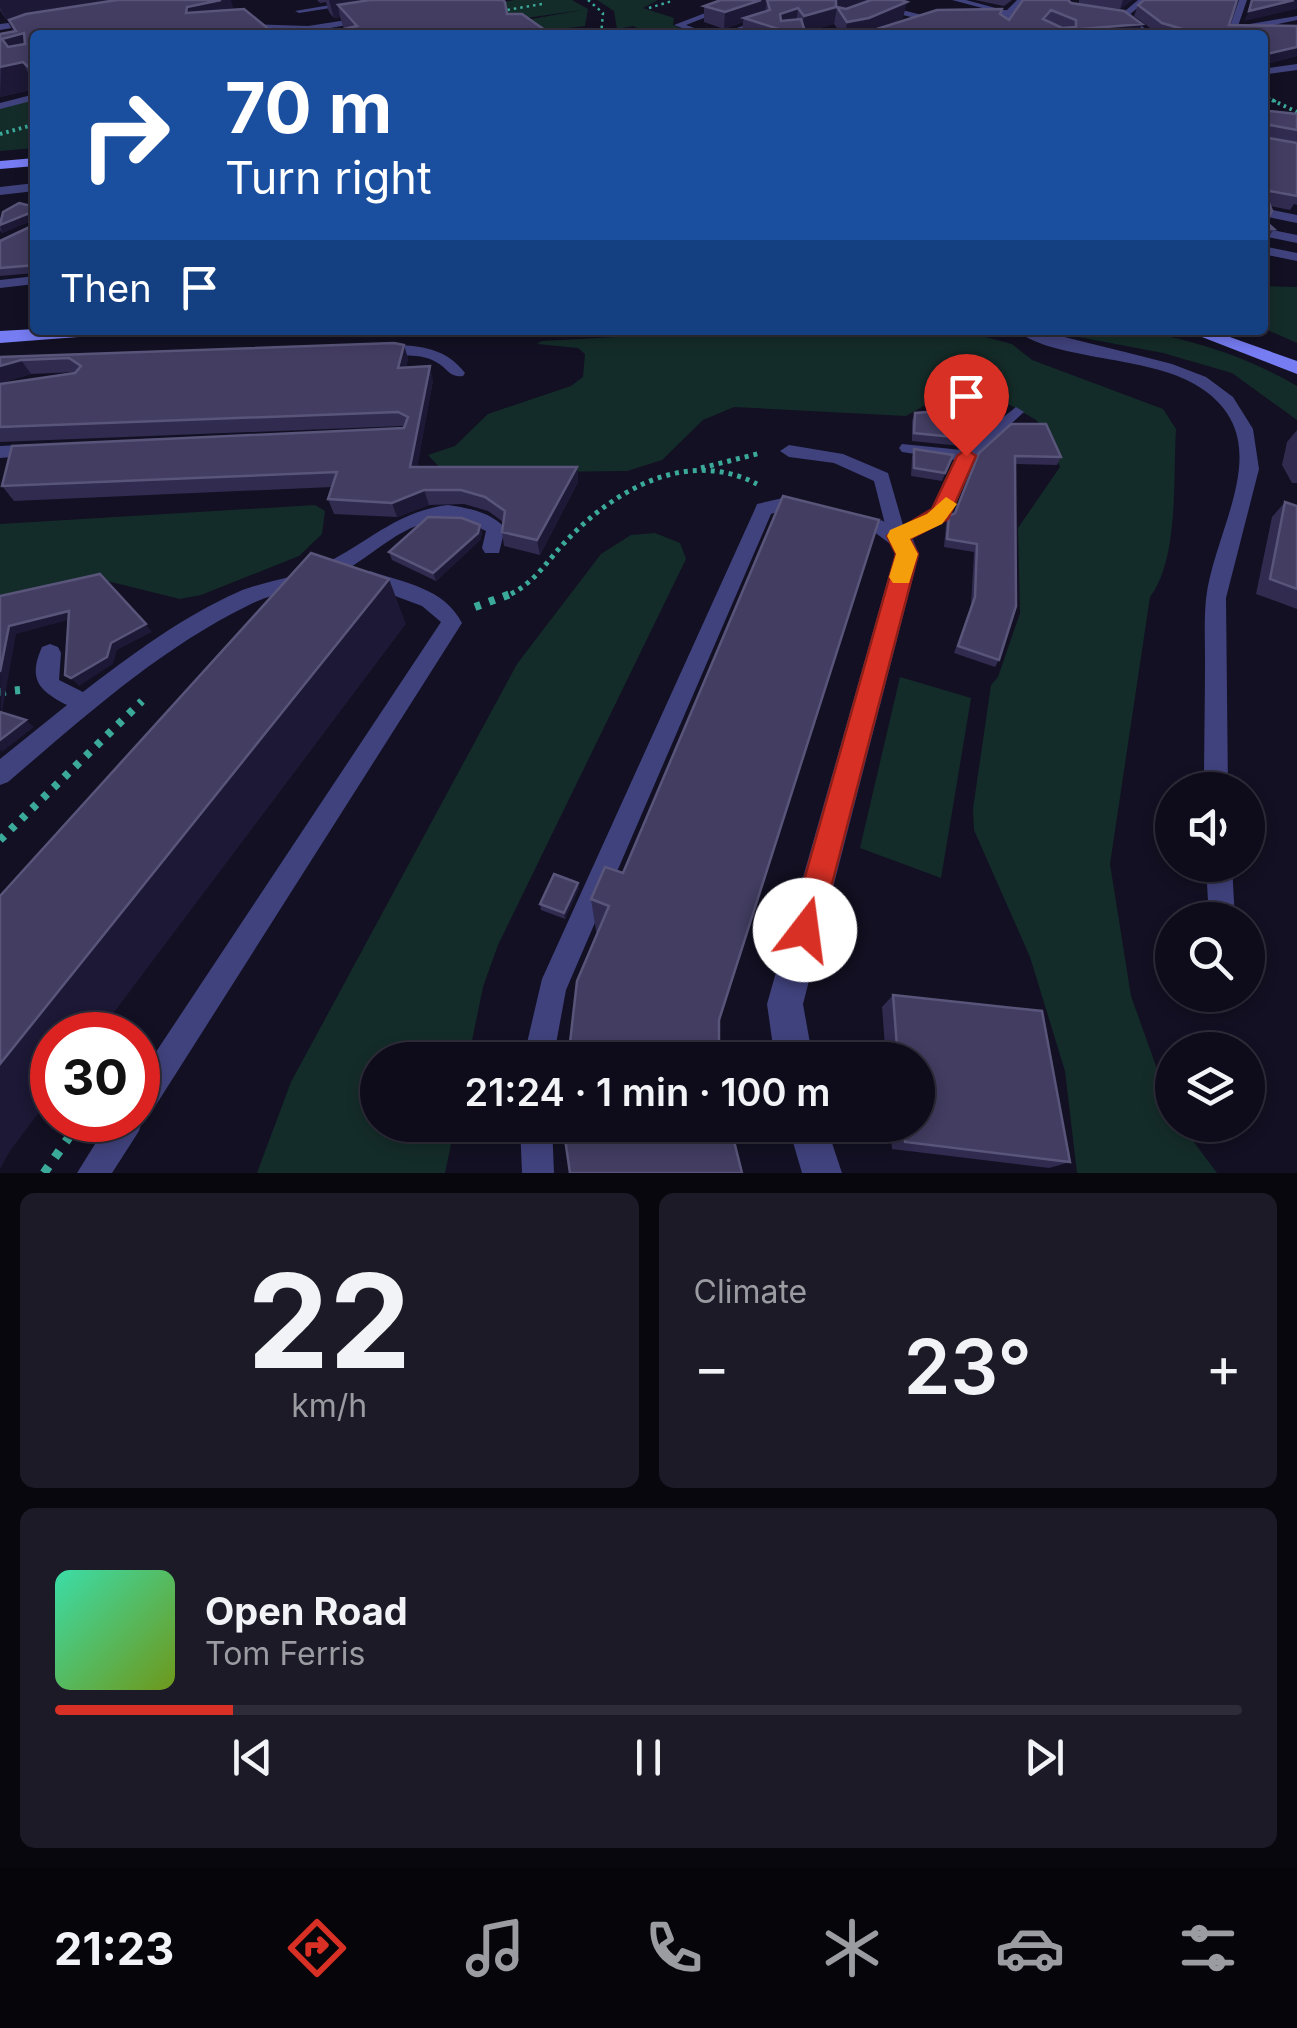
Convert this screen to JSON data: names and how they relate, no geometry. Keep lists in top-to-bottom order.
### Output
{
  "page": {
    "turn": ["70 m", "Turn right"],
    "then": "Then",
    "limit": "30",
    "trip": "21:24 · 1 min · 100 m",
    "tile": [
      ["22", "km/h"],
      "Climate"
    ],
    "heat": ["−", "23°", "+"],
    "song": ["Open Road", "Tom Ferris"],
    "tabs": "21:23"
  }
}
